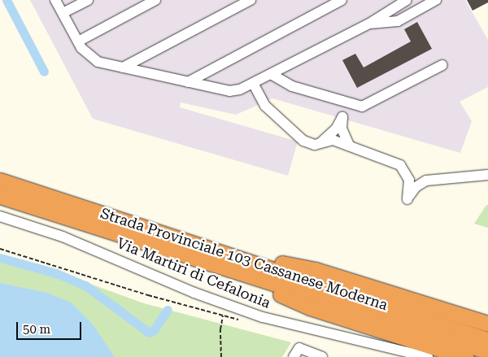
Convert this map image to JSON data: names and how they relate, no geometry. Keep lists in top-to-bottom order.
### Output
{
  "streets": {
    "highway": ["Strada Provinciale 103 Cassanese Moderna"],
    "street": ["Via Martiri di Cefalonia"]
  },
  "scale_bar": "50 m"
}
